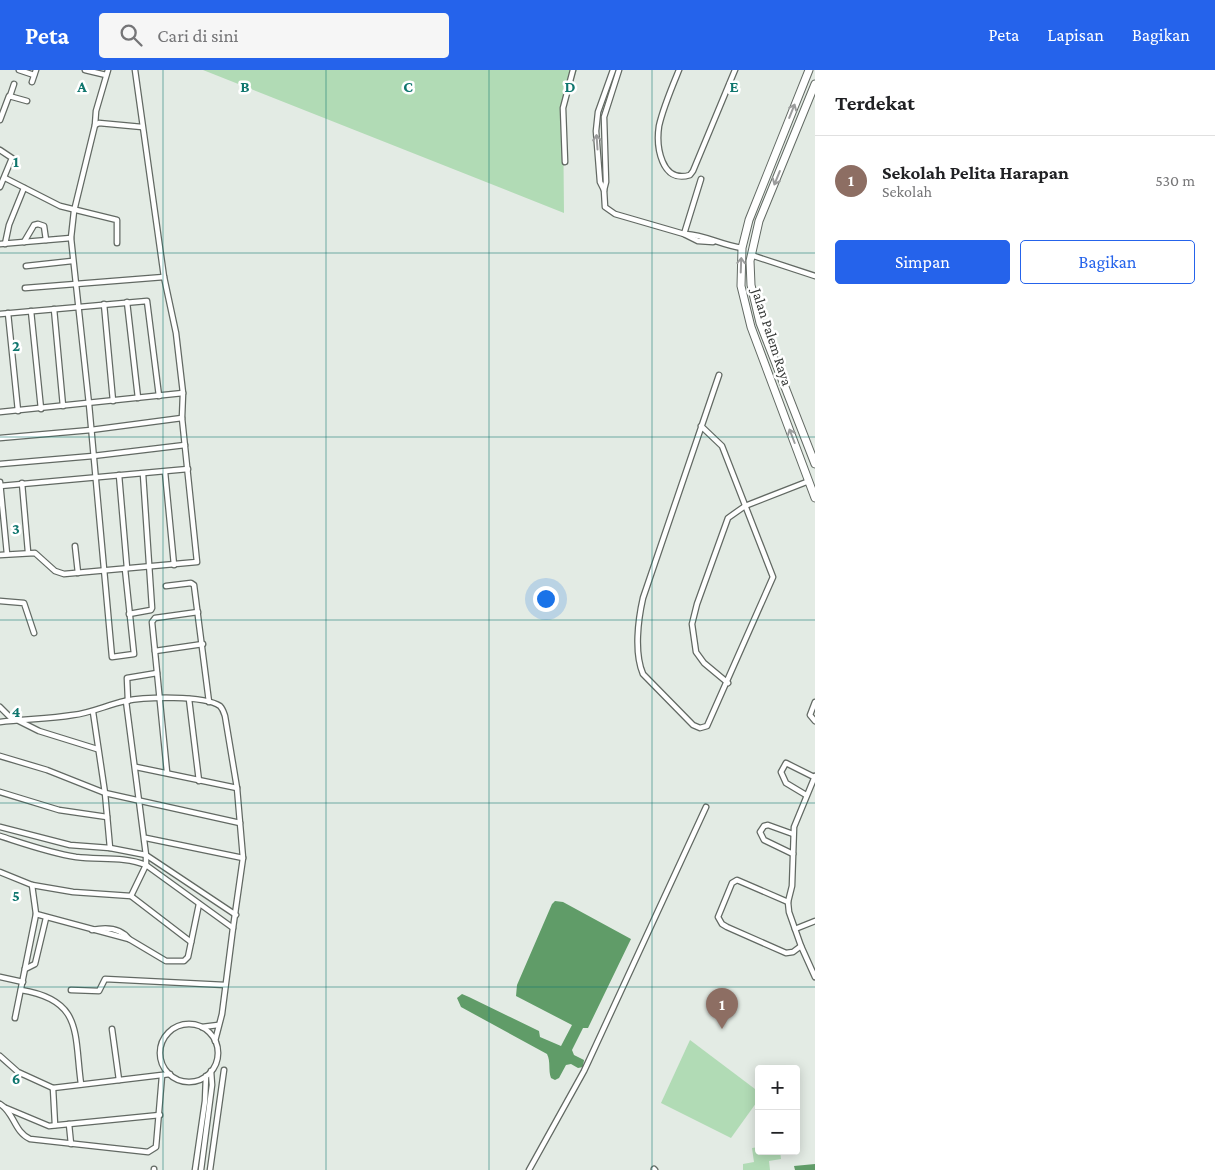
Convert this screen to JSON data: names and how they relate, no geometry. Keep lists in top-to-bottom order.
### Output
{
  "streets": {
    "street": ["Jalan Palem Raya"]
  },
  "page": {
    "header": "Peta",
    "search": "Cari di sini",
    "nav": ["Peta", "Lapisan", "Bagikan"],
    "heading": "Terdekat",
    "list": [
      {
        "mark": "1",
        "name": "Sekolah Pelita Harapan",
        "note": "Sekolah",
        "value": "530 m"
      }
    ],
    "buttons": ["Simpan", "Bagikan"],
    "pins": "1",
    "map_buttons": ["+", "−"]
  },
  "grid": {
    "columns": [
      "A",
      "B",
      "C",
      "D",
      "E"
    ],
    "rows": [
      "1",
      "2",
      "3",
      "4",
      "5",
      "6"
    ]
  }
}
